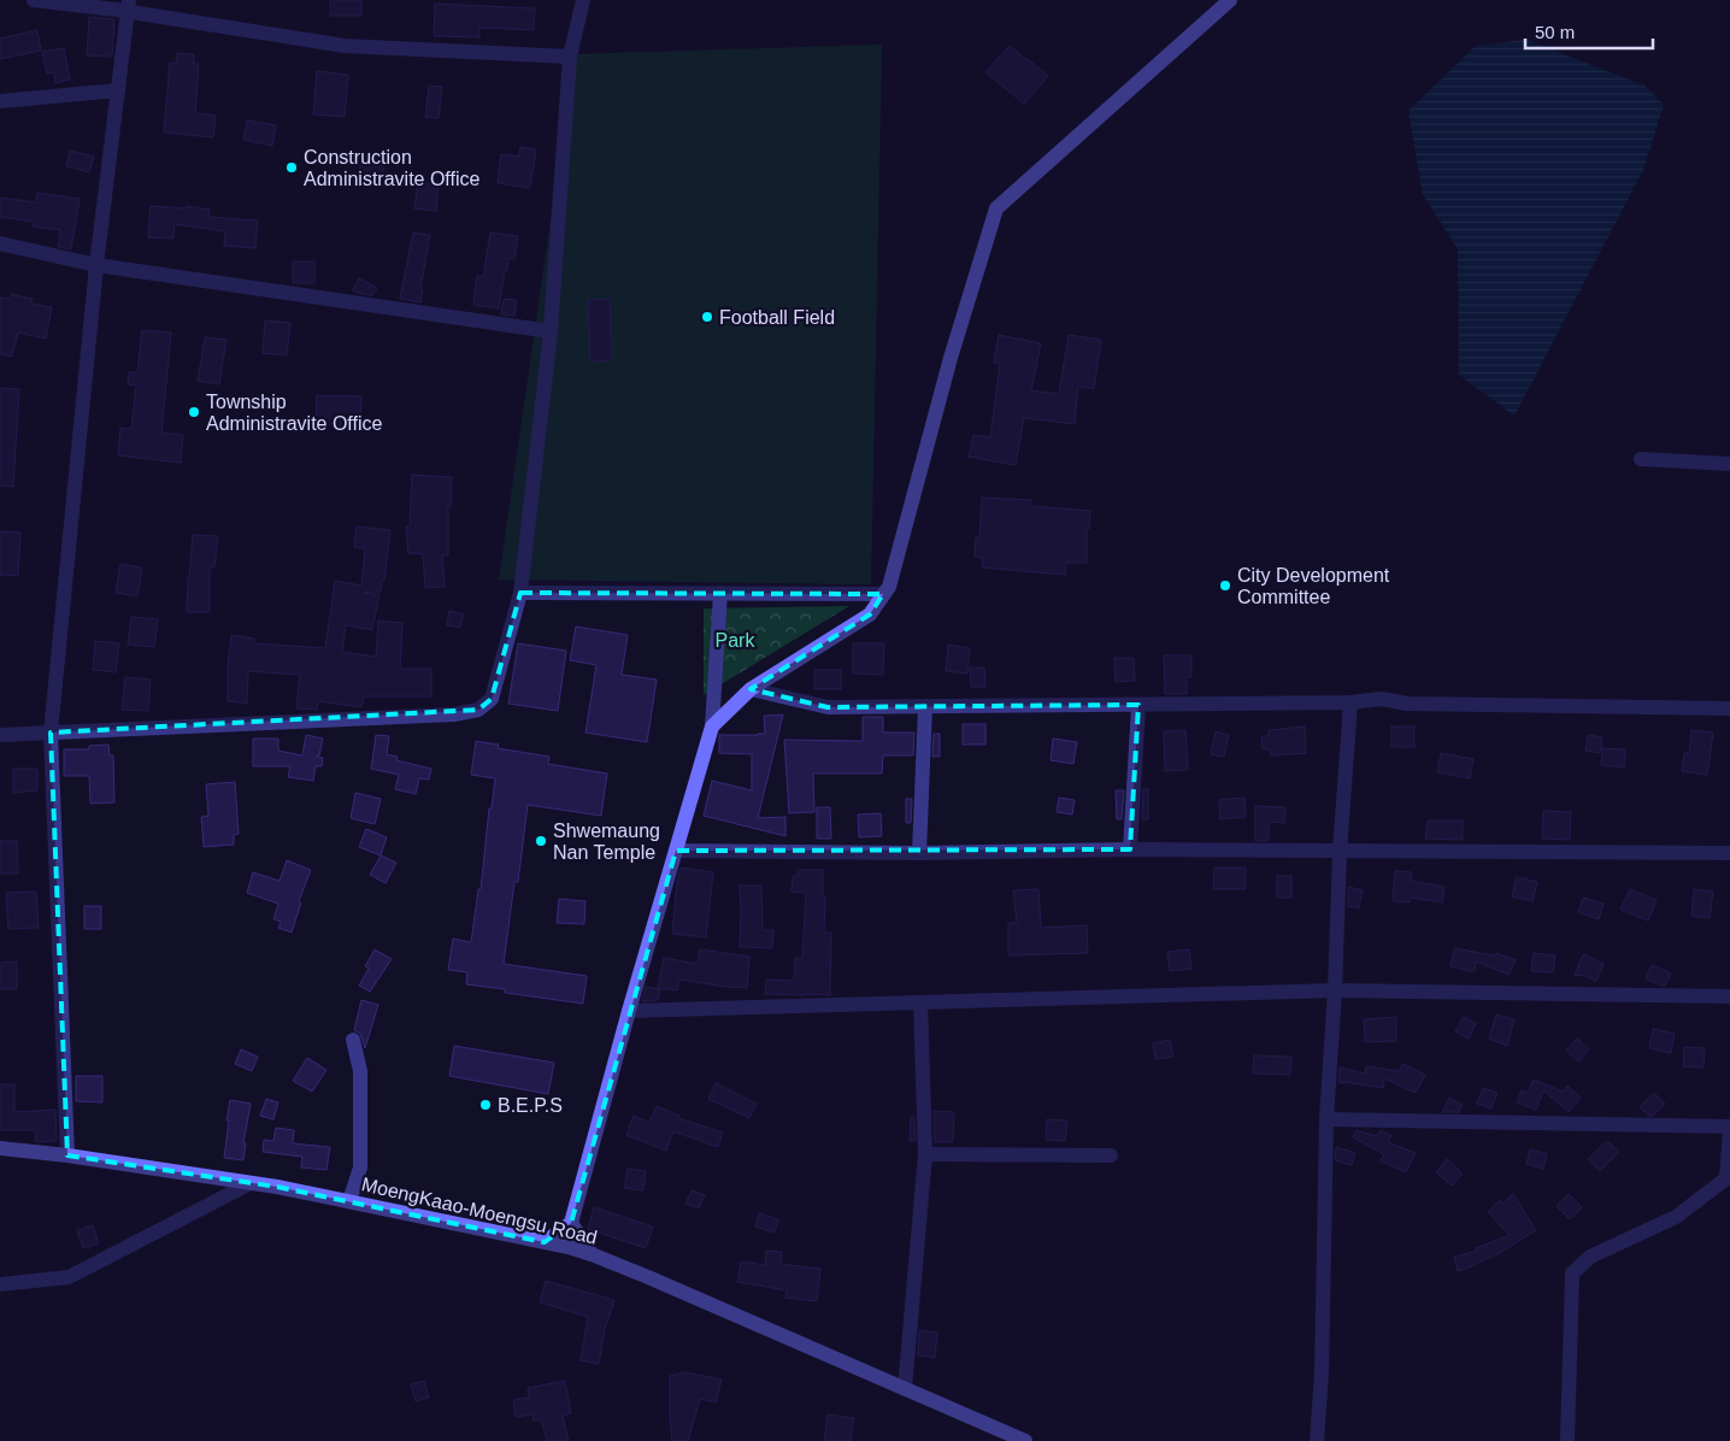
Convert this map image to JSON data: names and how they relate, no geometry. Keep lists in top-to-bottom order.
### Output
{
  "streets": {
    "main road": ["MoengKaao-Moengsu Road"]
  },
  "parks": ["Park"],
  "places": [
    "Construction Administravite Office",
    "Football Field",
    "Township Administravite Office",
    "City Development Committee",
    "Shwemaung Nan Temple",
    "B.E.P.S"
  ],
  "scale_bar": "50 m"
}
